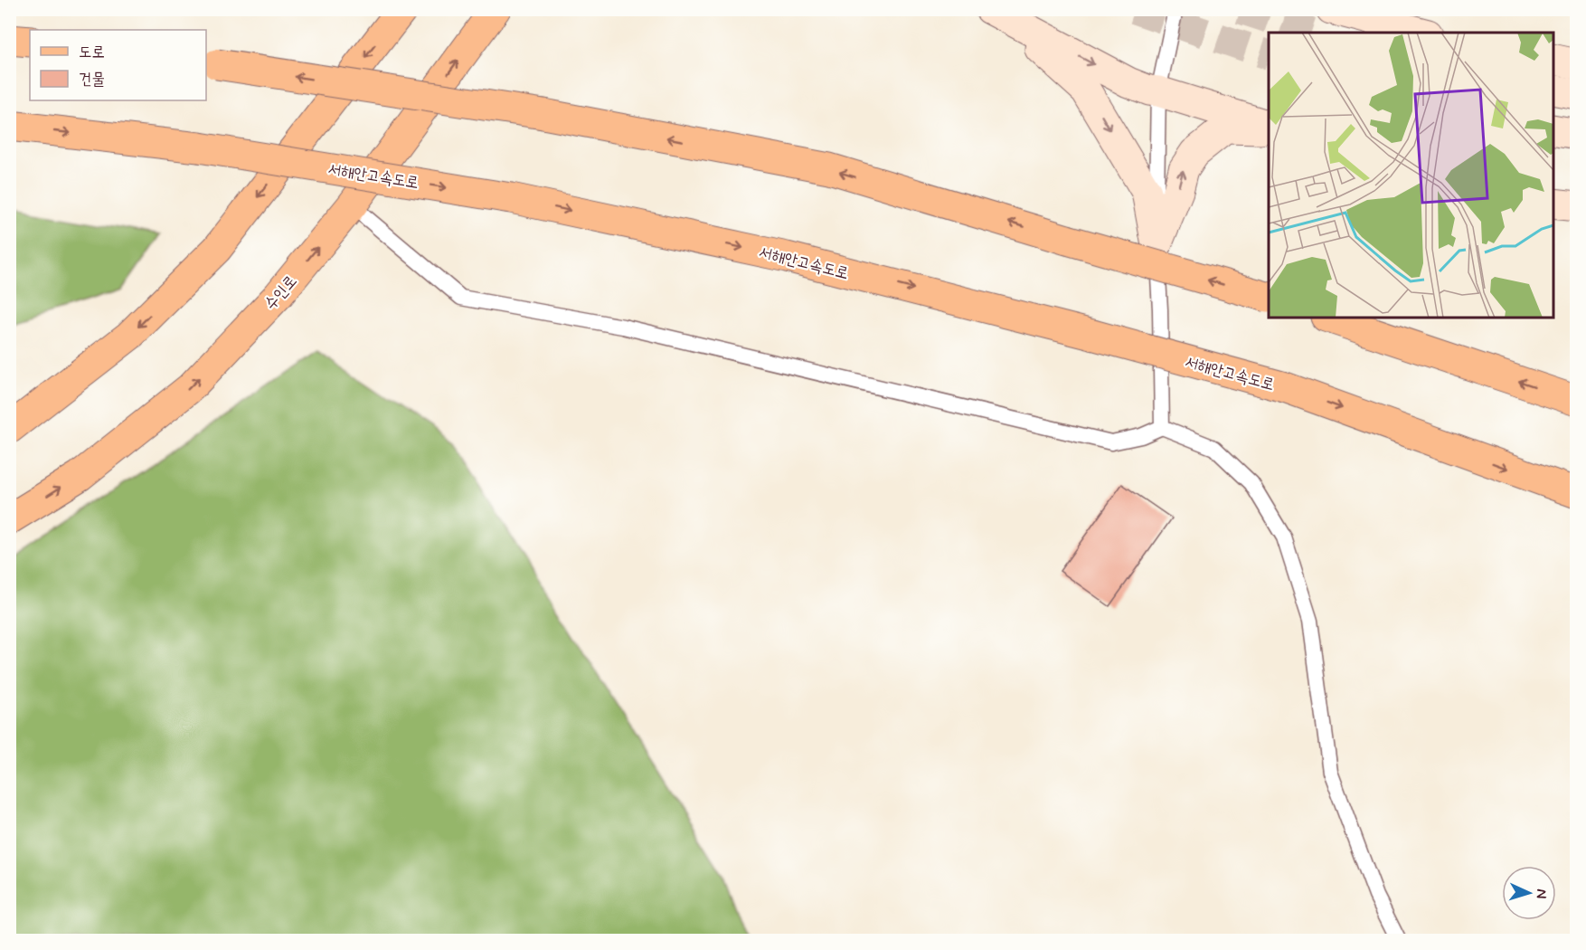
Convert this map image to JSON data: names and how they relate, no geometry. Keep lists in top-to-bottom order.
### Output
{
  "streets": {
    "main road": ["서해안고속도로", "수인로"]
  },
  "legend": ["도로", "건물"],
  "north": "right"
}
